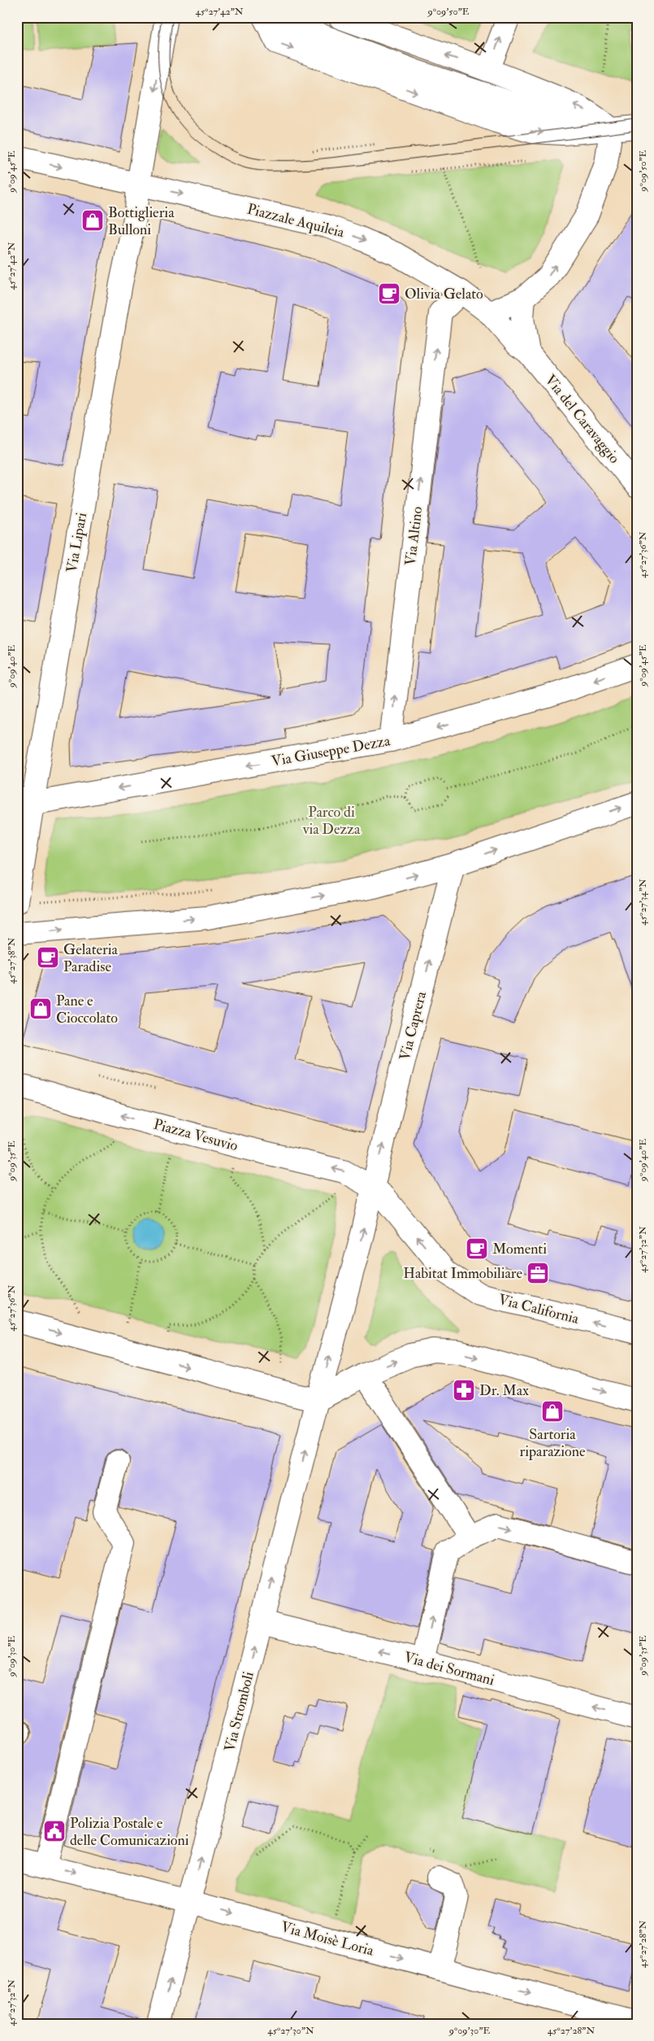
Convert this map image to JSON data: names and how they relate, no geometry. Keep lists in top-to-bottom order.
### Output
{
  "streets": {
    "street": [
      "Piazzale Aquileia",
      "Via del Caravaggio",
      "Via Altino",
      "Via Lipari",
      "Via Giuseppe Dezza",
      "Via Caprera",
      "Piazza Vesuvio",
      "Via California",
      "Via dei Sormani",
      "Via Stromboli",
      "Via Moisè Loria"
    ]
  },
  "crossings": [
    ["Piazzale Aquileia", "Via del Caravaggio"],
    ["Piazzale Aquileia", "Via Altino"],
    ["Piazzale Aquileia", "Via Lipari"],
    ["Via Altino", "Via Giuseppe Dezza"],
    ["Via Lipari", "Via Giuseppe Dezza"],
    ["Via Caprera", "Piazza Vesuvio"],
    ["Piazza Vesuvio", "Via California"],
    ["Via dei Sormani", "Via Stromboli"],
    ["Via Stromboli", "Via Moisè Loria"]
  ],
  "one_way": [
    "Via Altino",
    "Via Caprera",
    "Piazza Vesuvio",
    "Via Moisè Loria"
  ],
  "parks": ["Parco di via Dezza"],
  "places": {
    "shop": ["Bottiglieria Bulloni", "Pane e Cioccolato", "Sartoria riparazione"],
    "cafe": ["Olivia Gelato", "Gelateria Paradise", "Momenti"],
    "office": ["Habitat Immobiliare"],
    "pharmacy": ["Dr. Max"],
    "public building": ["Polizia Postale e delle Comunicazioni"]
  },
  "coordinates": [
    "45°27'42\"N",
    "9°09'50\"E",
    "9°09'45\"E",
    "45°27'36\"N",
    "9°09'40\"E",
    "45°27'34\"N",
    "45°27'38\"N",
    "9°09'35\"E",
    "45°27'32\"N",
    "9°09'30\"E",
    "45°27'28\"N",
    "45°27'30\"N"
  ]
}
